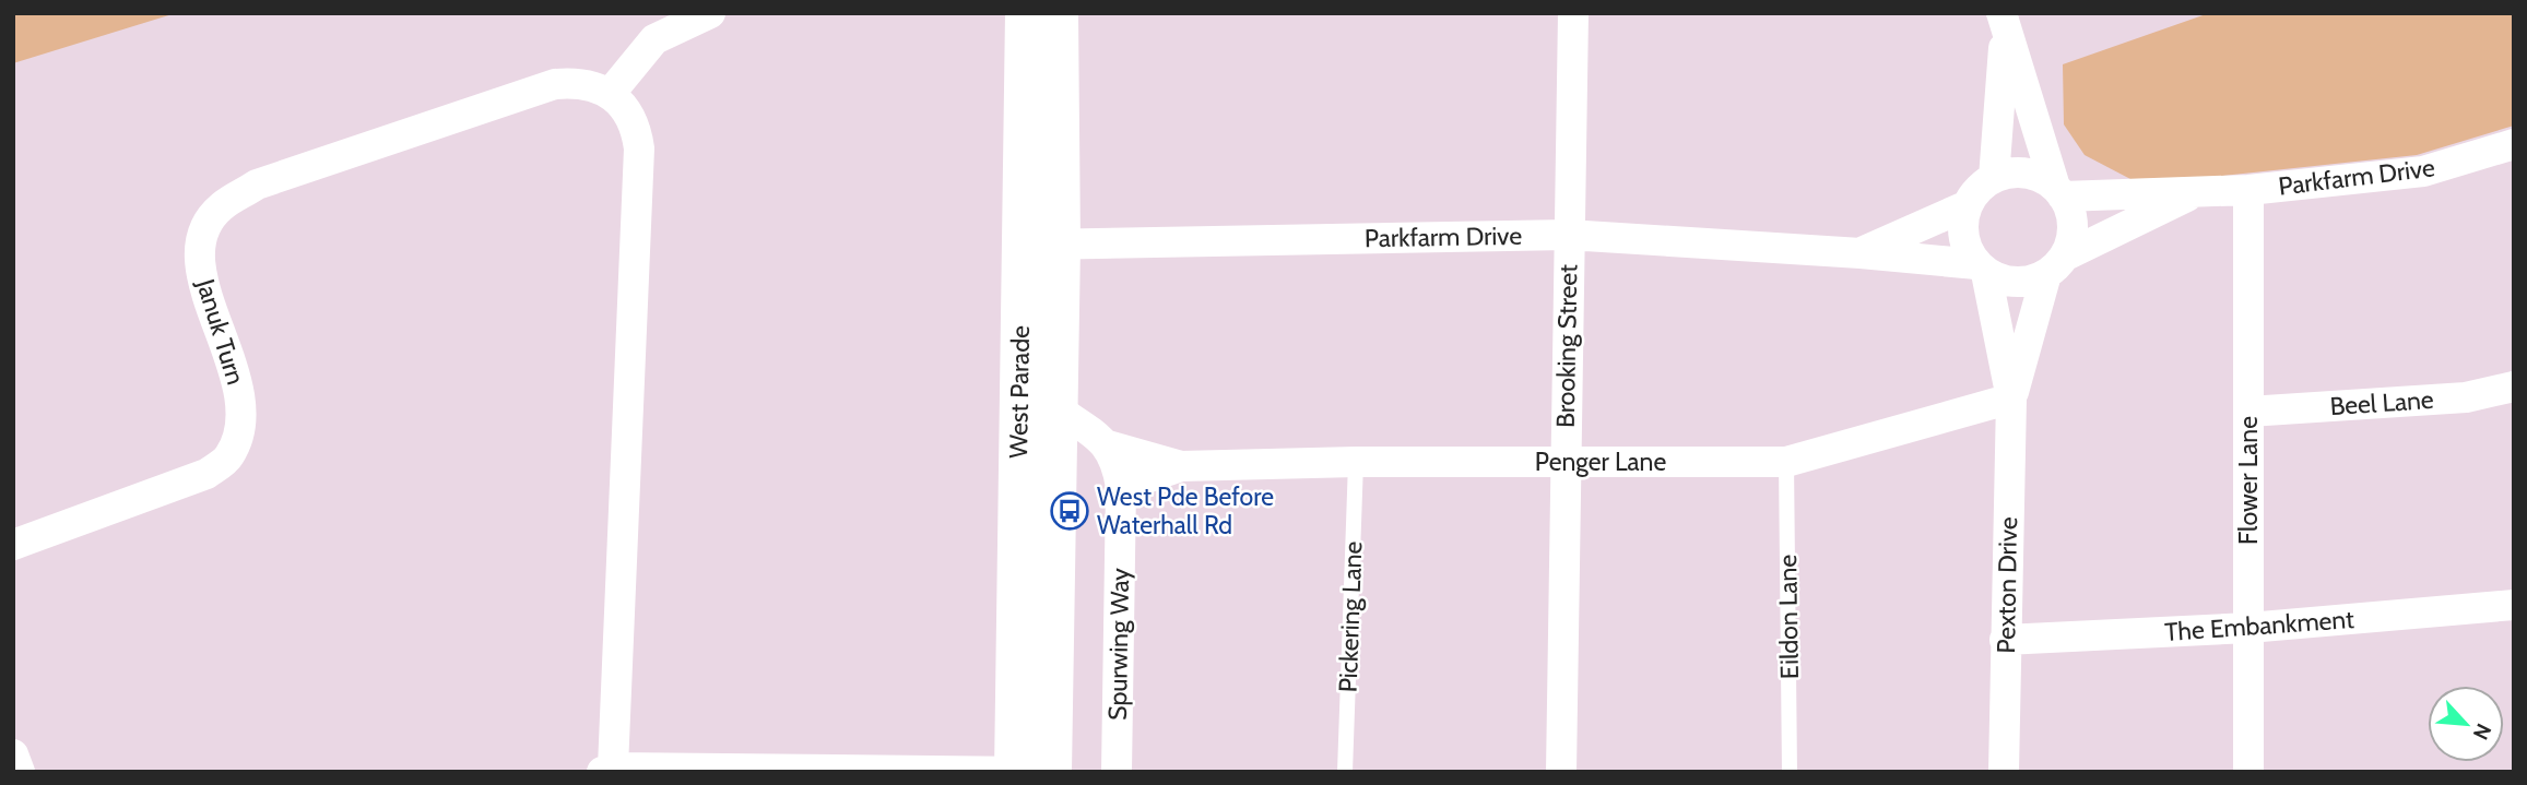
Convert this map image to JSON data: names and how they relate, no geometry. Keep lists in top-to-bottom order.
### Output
{
  "streets": {
    "street": [
      "Parkfarm Drive",
      "Januk Turn",
      "Brooking Street",
      "West Parade",
      "Beel Lane",
      "Penger Lane",
      "Flower Lane",
      "Pexton Drive",
      "The Embankment",
      "Spurwing Way"
    ],
    "lane": ["Pickering Lane", "Eildon Lane"]
  },
  "crossings": [
    ["Parkfarm Drive", "Brooking Street"],
    ["Parkfarm Drive", "West Parade"],
    ["Parkfarm Drive", "Flower Lane"],
    ["Parkfarm Drive", "Pexton Drive"],
    ["Brooking Street", "Penger Lane"],
    ["Beel Lane", "Flower Lane"],
    ["Penger Lane", "Pexton Drive"],
    ["Penger Lane", "Pickering Lane"],
    ["Penger Lane", "Eildon Lane"],
    ["Penger Lane", "Spurwing Way"],
    ["Flower Lane", "The Embankment"],
    ["Pexton Drive", "The Embankment"]
  ],
  "places": {
    "bus stop": ["West Pde Before Waterhall Rd"]
  },
  "north": "bottom right"
}
